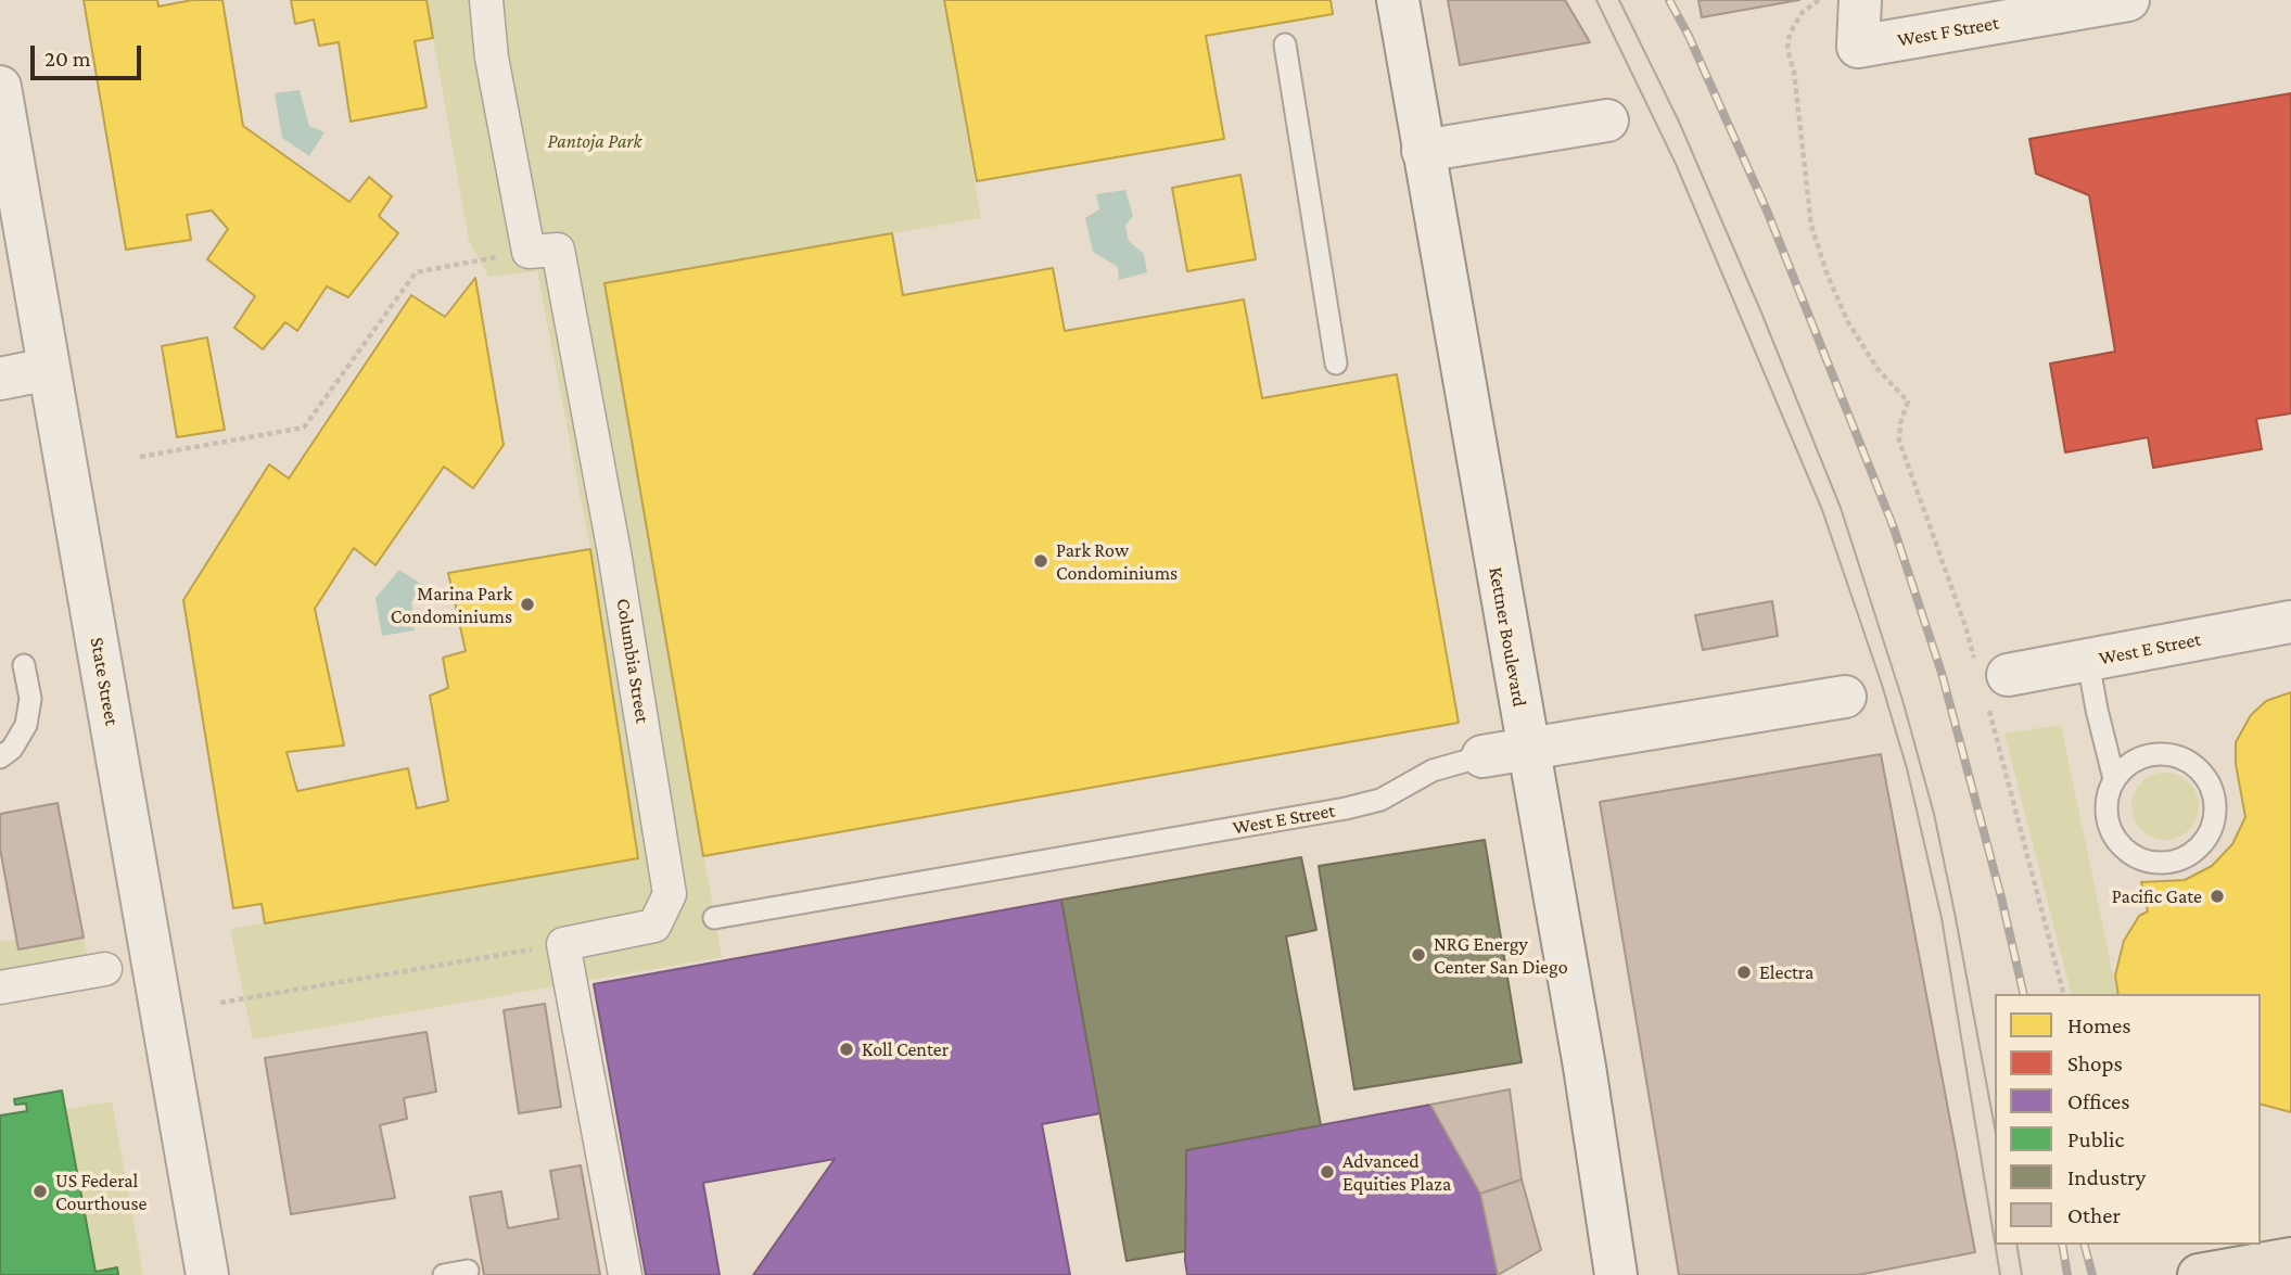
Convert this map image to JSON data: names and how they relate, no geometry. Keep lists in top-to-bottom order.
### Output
{
  "streets": {
    "street": [
      "West F Street",
      "Kettner Boulevard",
      "West E Street",
      "Columbia Street",
      "State Street"
    ]
  },
  "crossings": [
    ["Kettner Boulevard", "West E Street"]
  ],
  "parks": ["Pantoja Park"],
  "places": [
    "Park Row Condominiums",
    "Marina Park Condominiums",
    "Pacific Gate",
    "NRG Energy Center San Diego",
    "Electra",
    "Koll Center",
    "Advanced Equities Plaza",
    "US Federal Courthouse"
  ],
  "legend": [
    "Homes",
    "Shops",
    "Offices",
    "Public",
    "Industry",
    "Other"
  ],
  "scale_bar": "20 m"
}
